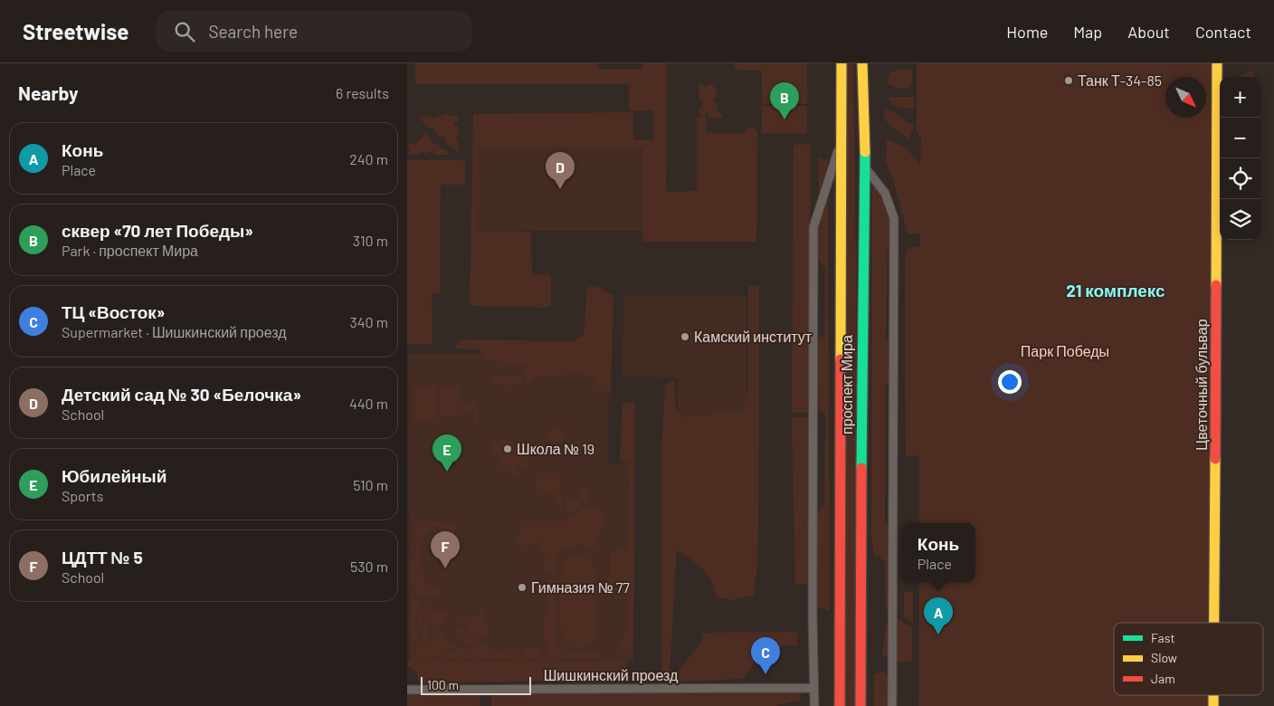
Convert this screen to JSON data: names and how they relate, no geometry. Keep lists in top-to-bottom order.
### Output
{
  "streets": {
    "main road": ["проспект Мира", "Цветочный бульвар"],
    "street": ["Шишкинский проезд"]
  },
  "districts": ["21 комплекс"],
  "parks": ["Парк Победы"],
  "places": [
    "Танк Т-34-85",
    "Камский институт",
    "Школа № 19",
    "Гимназия № 77"
  ],
  "legend": ["Fast", "Slow", "Jam"],
  "scale_bar": "100 m",
  "north": "bottom right",
  "page": {
    "header": "Streetwise",
    "search": "Search here",
    "nav": [
      "Home",
      "Map",
      "About",
      "Contact"
    ],
    "heading": ["Nearby", "6 results"],
    "map_buttons": ["+", "−"],
    "pins": [
      "B",
      "D",
      "E",
      "F",
      "A",
      "C"
    ],
    "list": [
      {
        "mark": "A",
        "name": "Конь",
        "note": "Place",
        "value": "240 m"
      },
      {
        "mark": "B",
        "name": "сквер «70 лет Победы»",
        "note": "Park · проспект Мира",
        "value": "310 m"
      },
      {
        "mark": "C",
        "name": "ТЦ «Восток»",
        "note": "Supermarket · Шишкинский проезд",
        "value": "340 m"
      },
      {
        "mark": "D",
        "name": "Детский сад № 30 «Белочка»",
        "note": "School",
        "value": "440 m"
      },
      {
        "mark": "E",
        "name": "Юбилейный",
        "note": "Sports",
        "value": "510 m"
      },
      {
        "mark": "F",
        "name": "ЦДТТ № 5",
        "note": "School",
        "value": "530 m"
      }
    ],
    "popup": ["Конь", "Place"],
    "scale": "100 m"
  }
}
